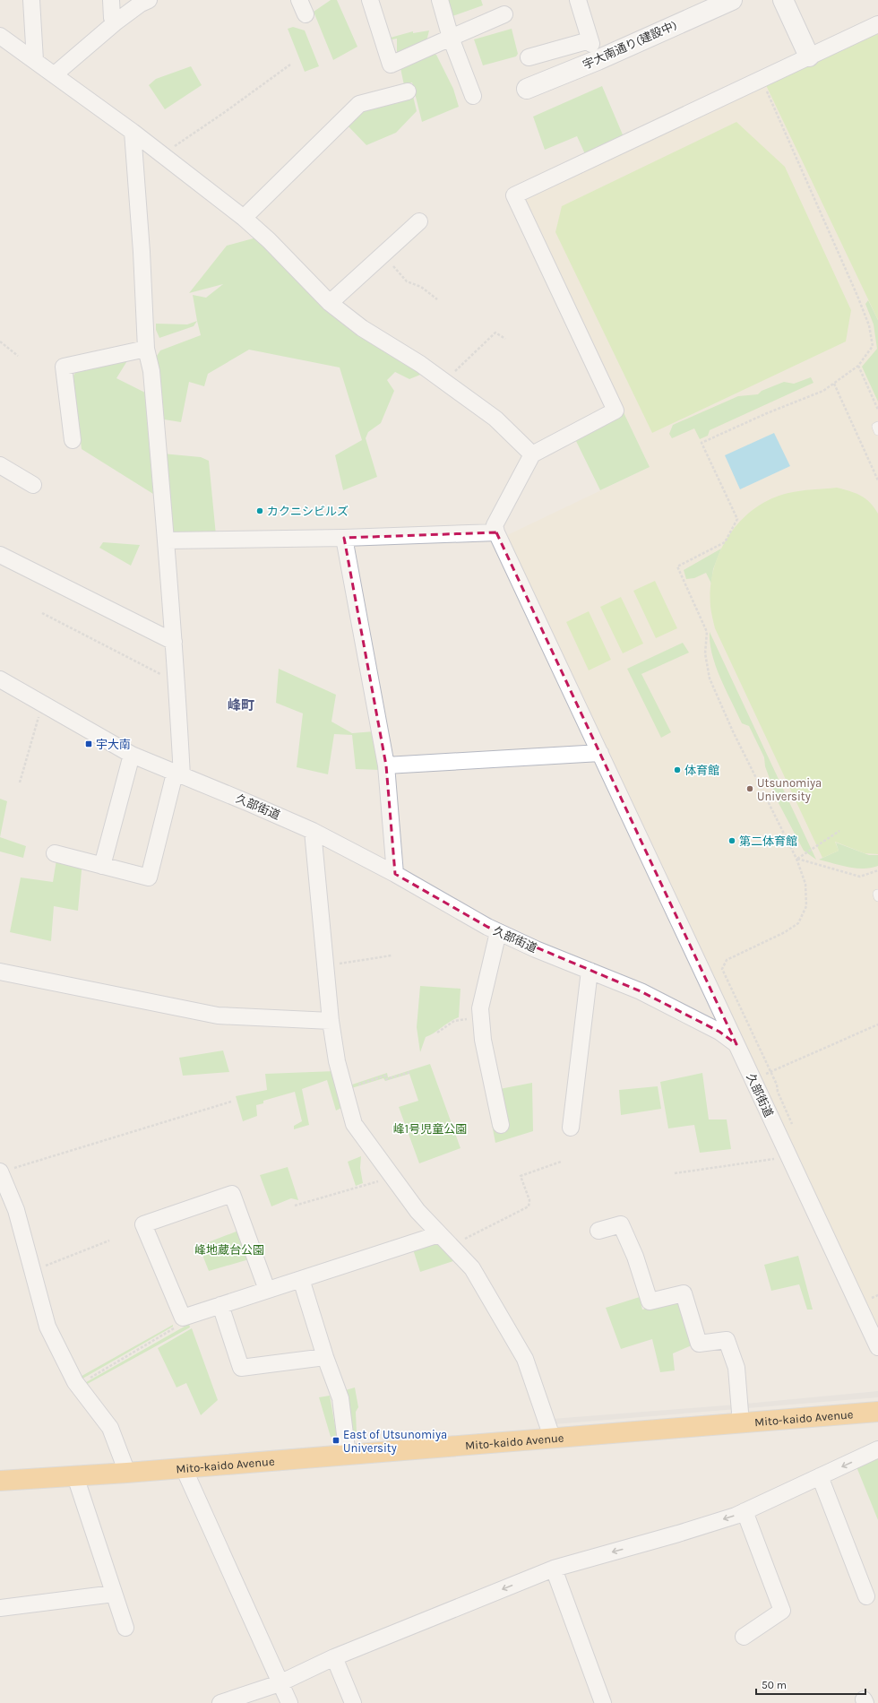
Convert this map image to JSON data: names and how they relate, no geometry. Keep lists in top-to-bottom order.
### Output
{
  "streets": {
    "highway": ["Mito-kaido Avenue"],
    "street": ["宇大南通り(建設中)", "久部街道"]
  },
  "districts": ["峰町"],
  "parks": ["峰1号児童公園", "峰地蔵台公園"],
  "places": {
    "other": [
      "カクニシビルズ",
      "体育館",
      "Utsunomiya University",
      "第二体育館"
    ],
    "transit": ["宇大南", "East of Utsunomiya University"]
  },
  "scale_bar": "50 m"
}
